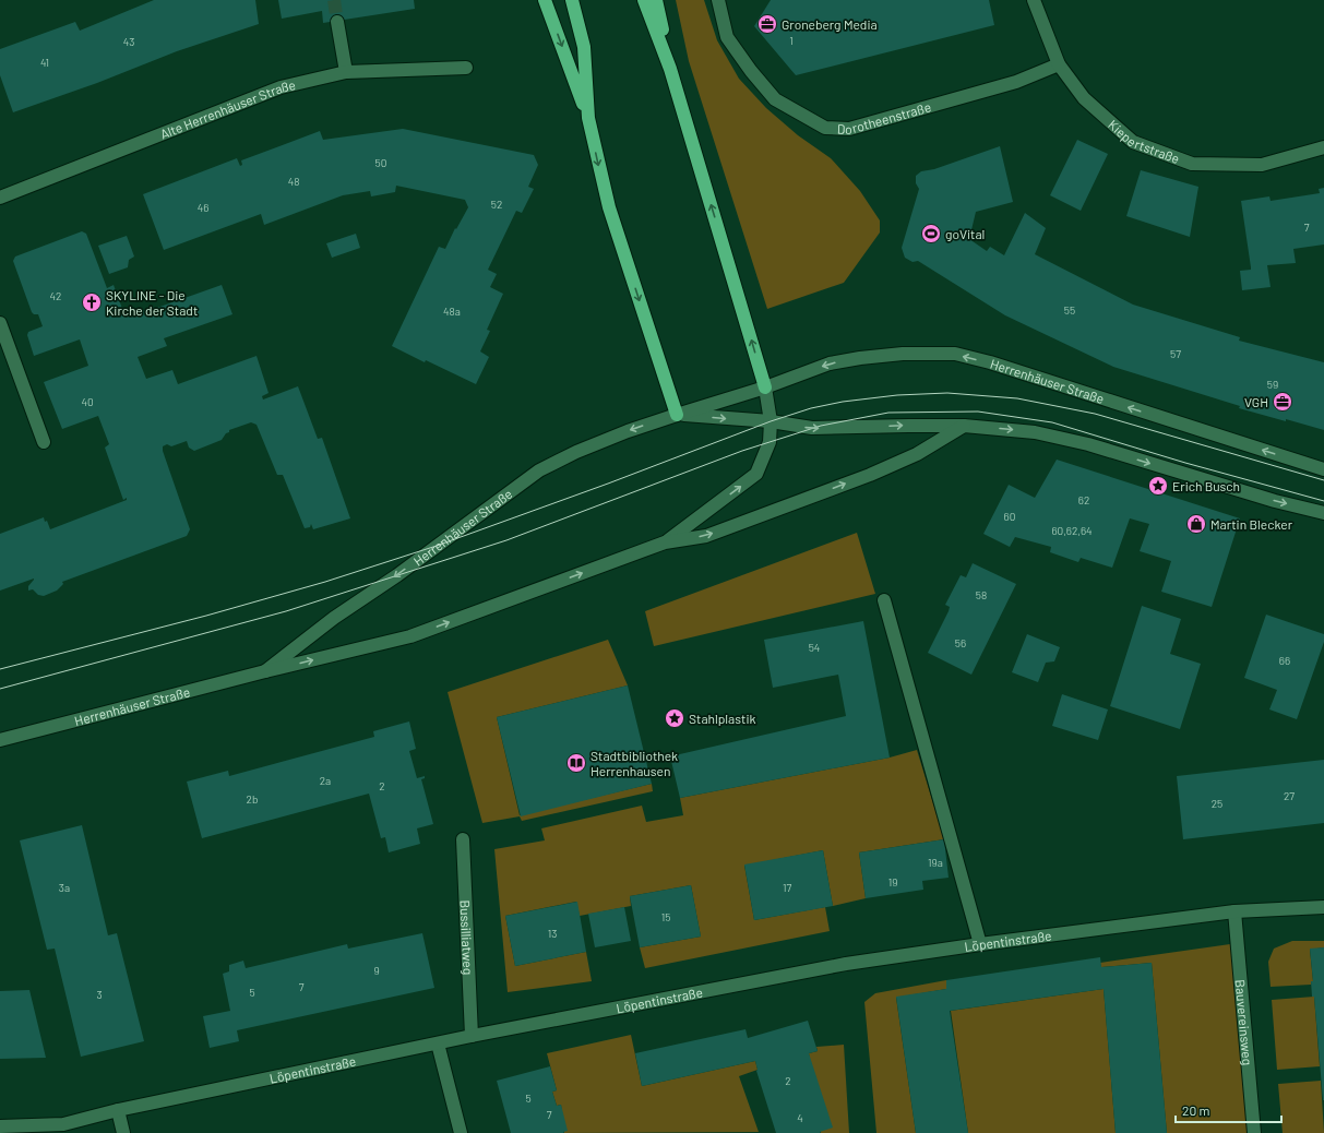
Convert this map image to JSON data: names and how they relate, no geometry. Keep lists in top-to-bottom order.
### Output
{
  "streets": {
    "street": [
      "Alte Herrenhäuser Straße",
      "Dorotheenstraße",
      "Kiepertstraße",
      "Herrenhäuser Straße",
      "Bussilliatweg",
      "Löpentinstraße",
      "Bauvereinsweg"
    ]
  },
  "crossings": [
    ["Dorotheenstraße", "Kiepertstraße"],
    ["Bussilliatweg", "Löpentinstraße"],
    ["Löpentinstraße", "Bauvereinsweg"]
  ],
  "places": {
    "office": ["Groneberg Media", "VGH"],
    "sports": ["goVital"],
    "church": ["SKYLINE - Die Kirche der Stadt"],
    "place": ["Erich Busch", "Stahlplastik"],
    "shop": ["Martin Blecker"],
    "library": ["Stadtbibliothek Herrenhausen"]
  },
  "house_numbers": [
    "1",
    "43",
    "41",
    "50",
    "48",
    "52",
    "46",
    "7",
    "42",
    "55",
    "48a",
    "57",
    "59",
    "40",
    "62",
    "60",
    "60,62,64",
    "58",
    "56",
    "54",
    "66",
    "2a",
    "2",
    "27",
    "2b",
    "25",
    "19a",
    "19",
    "3a",
    "17",
    "15",
    "13",
    "9",
    "7",
    "5",
    "3",
    "2",
    "5",
    "7",
    "4"
  ],
  "scale_bar": "20 m"
}
